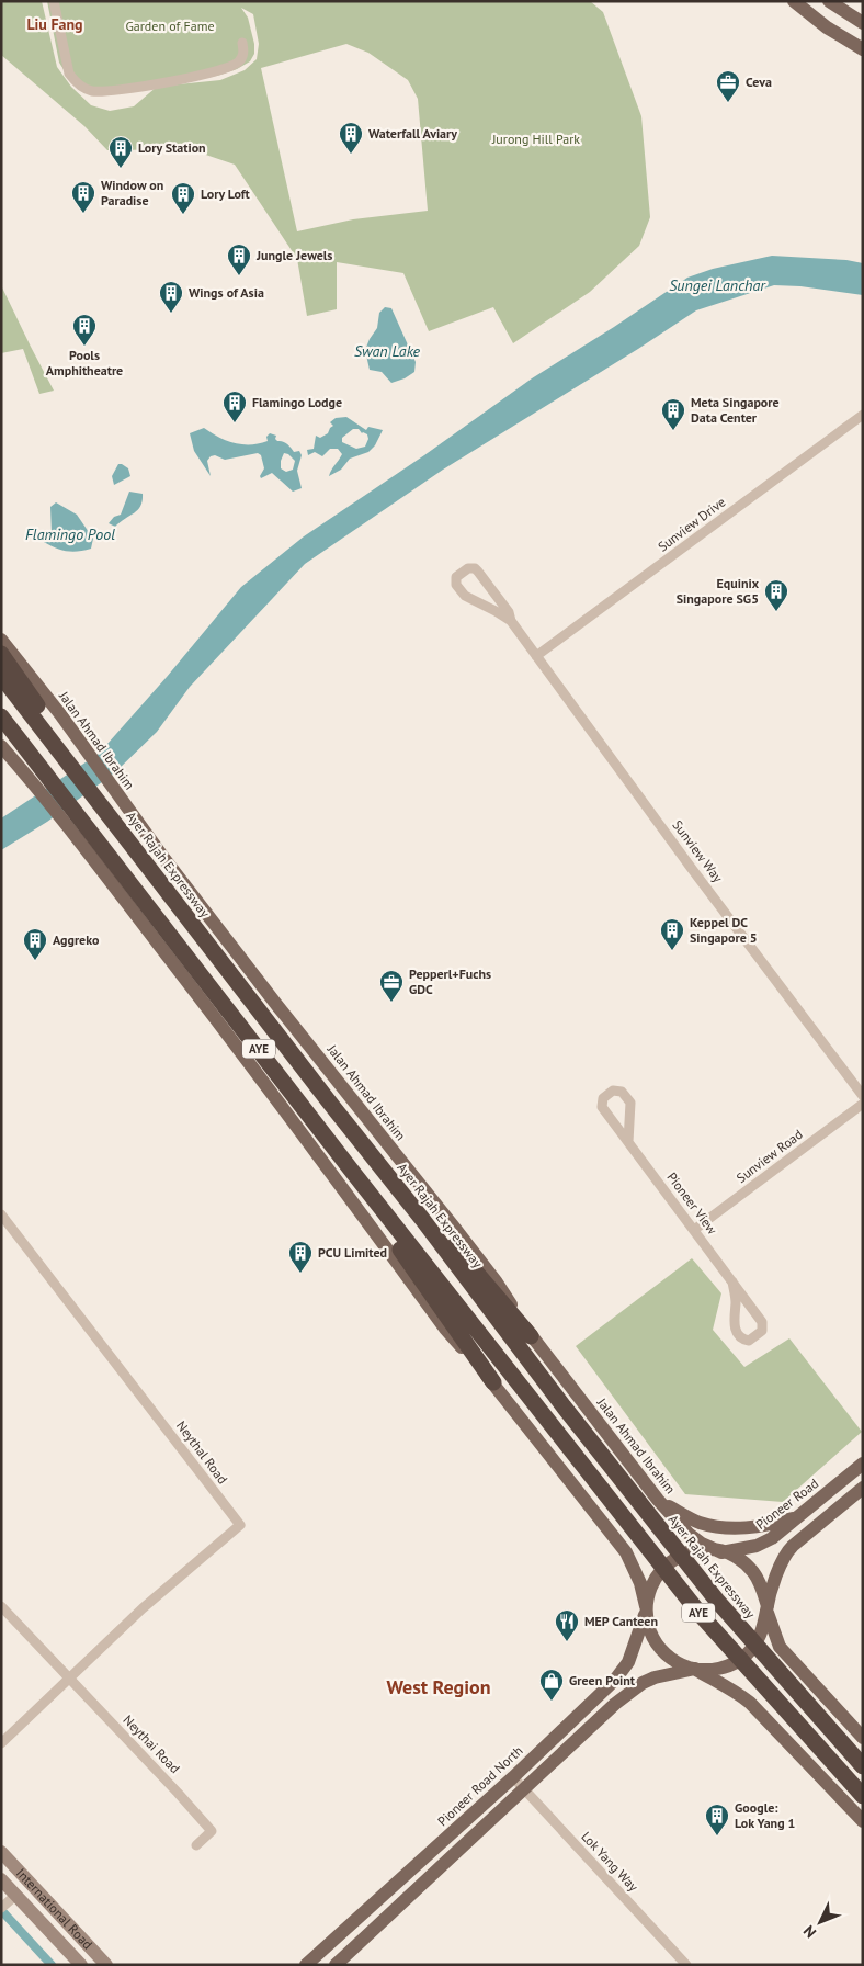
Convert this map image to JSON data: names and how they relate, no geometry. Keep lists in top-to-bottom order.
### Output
{
  "streets": {
    "highway": ["Ayer Rajah Expressway", "AYE"],
    "main road": [
      "Jalan Ahmad Ibrahim",
      "Pioneer Road",
      "Pioneer Road North",
      "International Road"
    ],
    "street": [
      "Sunview Drive",
      "Sunview Way",
      "Sunview Road",
      "Pioneer View",
      "Neythal Road",
      "Neythai Road",
      "Lok Yang Way"
    ]
  },
  "crossings": [
    ["Sunview Drive", "Sunview Way"],
    ["Jalan Ahmad Ibrahim", "Pioneer Road"],
    ["Jalan Ahmad Ibrahim", "Pioneer Road North"],
    ["Sunview Road", "Pioneer View"],
    ["Neythal Road", "Neythai Road"],
    ["Pioneer Road", "Pioneer Road North"],
    ["Pioneer Road North", "Lok Yang Way"]
  ],
  "districts": ["Liu Fang", "West Region"],
  "water": ["Sungei Lanchar", "Swan Lake", "Flamingo Pool"],
  "parks": ["Garden of Fame", "Jurong Hill Park"],
  "places": {
    "office": ["Ceva", "Pepperl+Fuchs GDC"],
    "building": [
      "Waterfall Aviary",
      "Lory Station",
      "Window on Paradise",
      "Lory Loft",
      "Jungle Jewels",
      "Wings of Asia",
      "Pools Amphitheatre",
      "Flamingo Lodge",
      "Meta Singapore Data Center",
      "Equinix Singapore SG5",
      "Keppel DC Singapore 5",
      "Aggreko",
      "PCU Limited",
      "Google: Lok Yang 1"
    ],
    "restaurant": ["MEP Canteen"],
    "shop": ["Green Point"]
  },
  "north": "bottom left"
}
